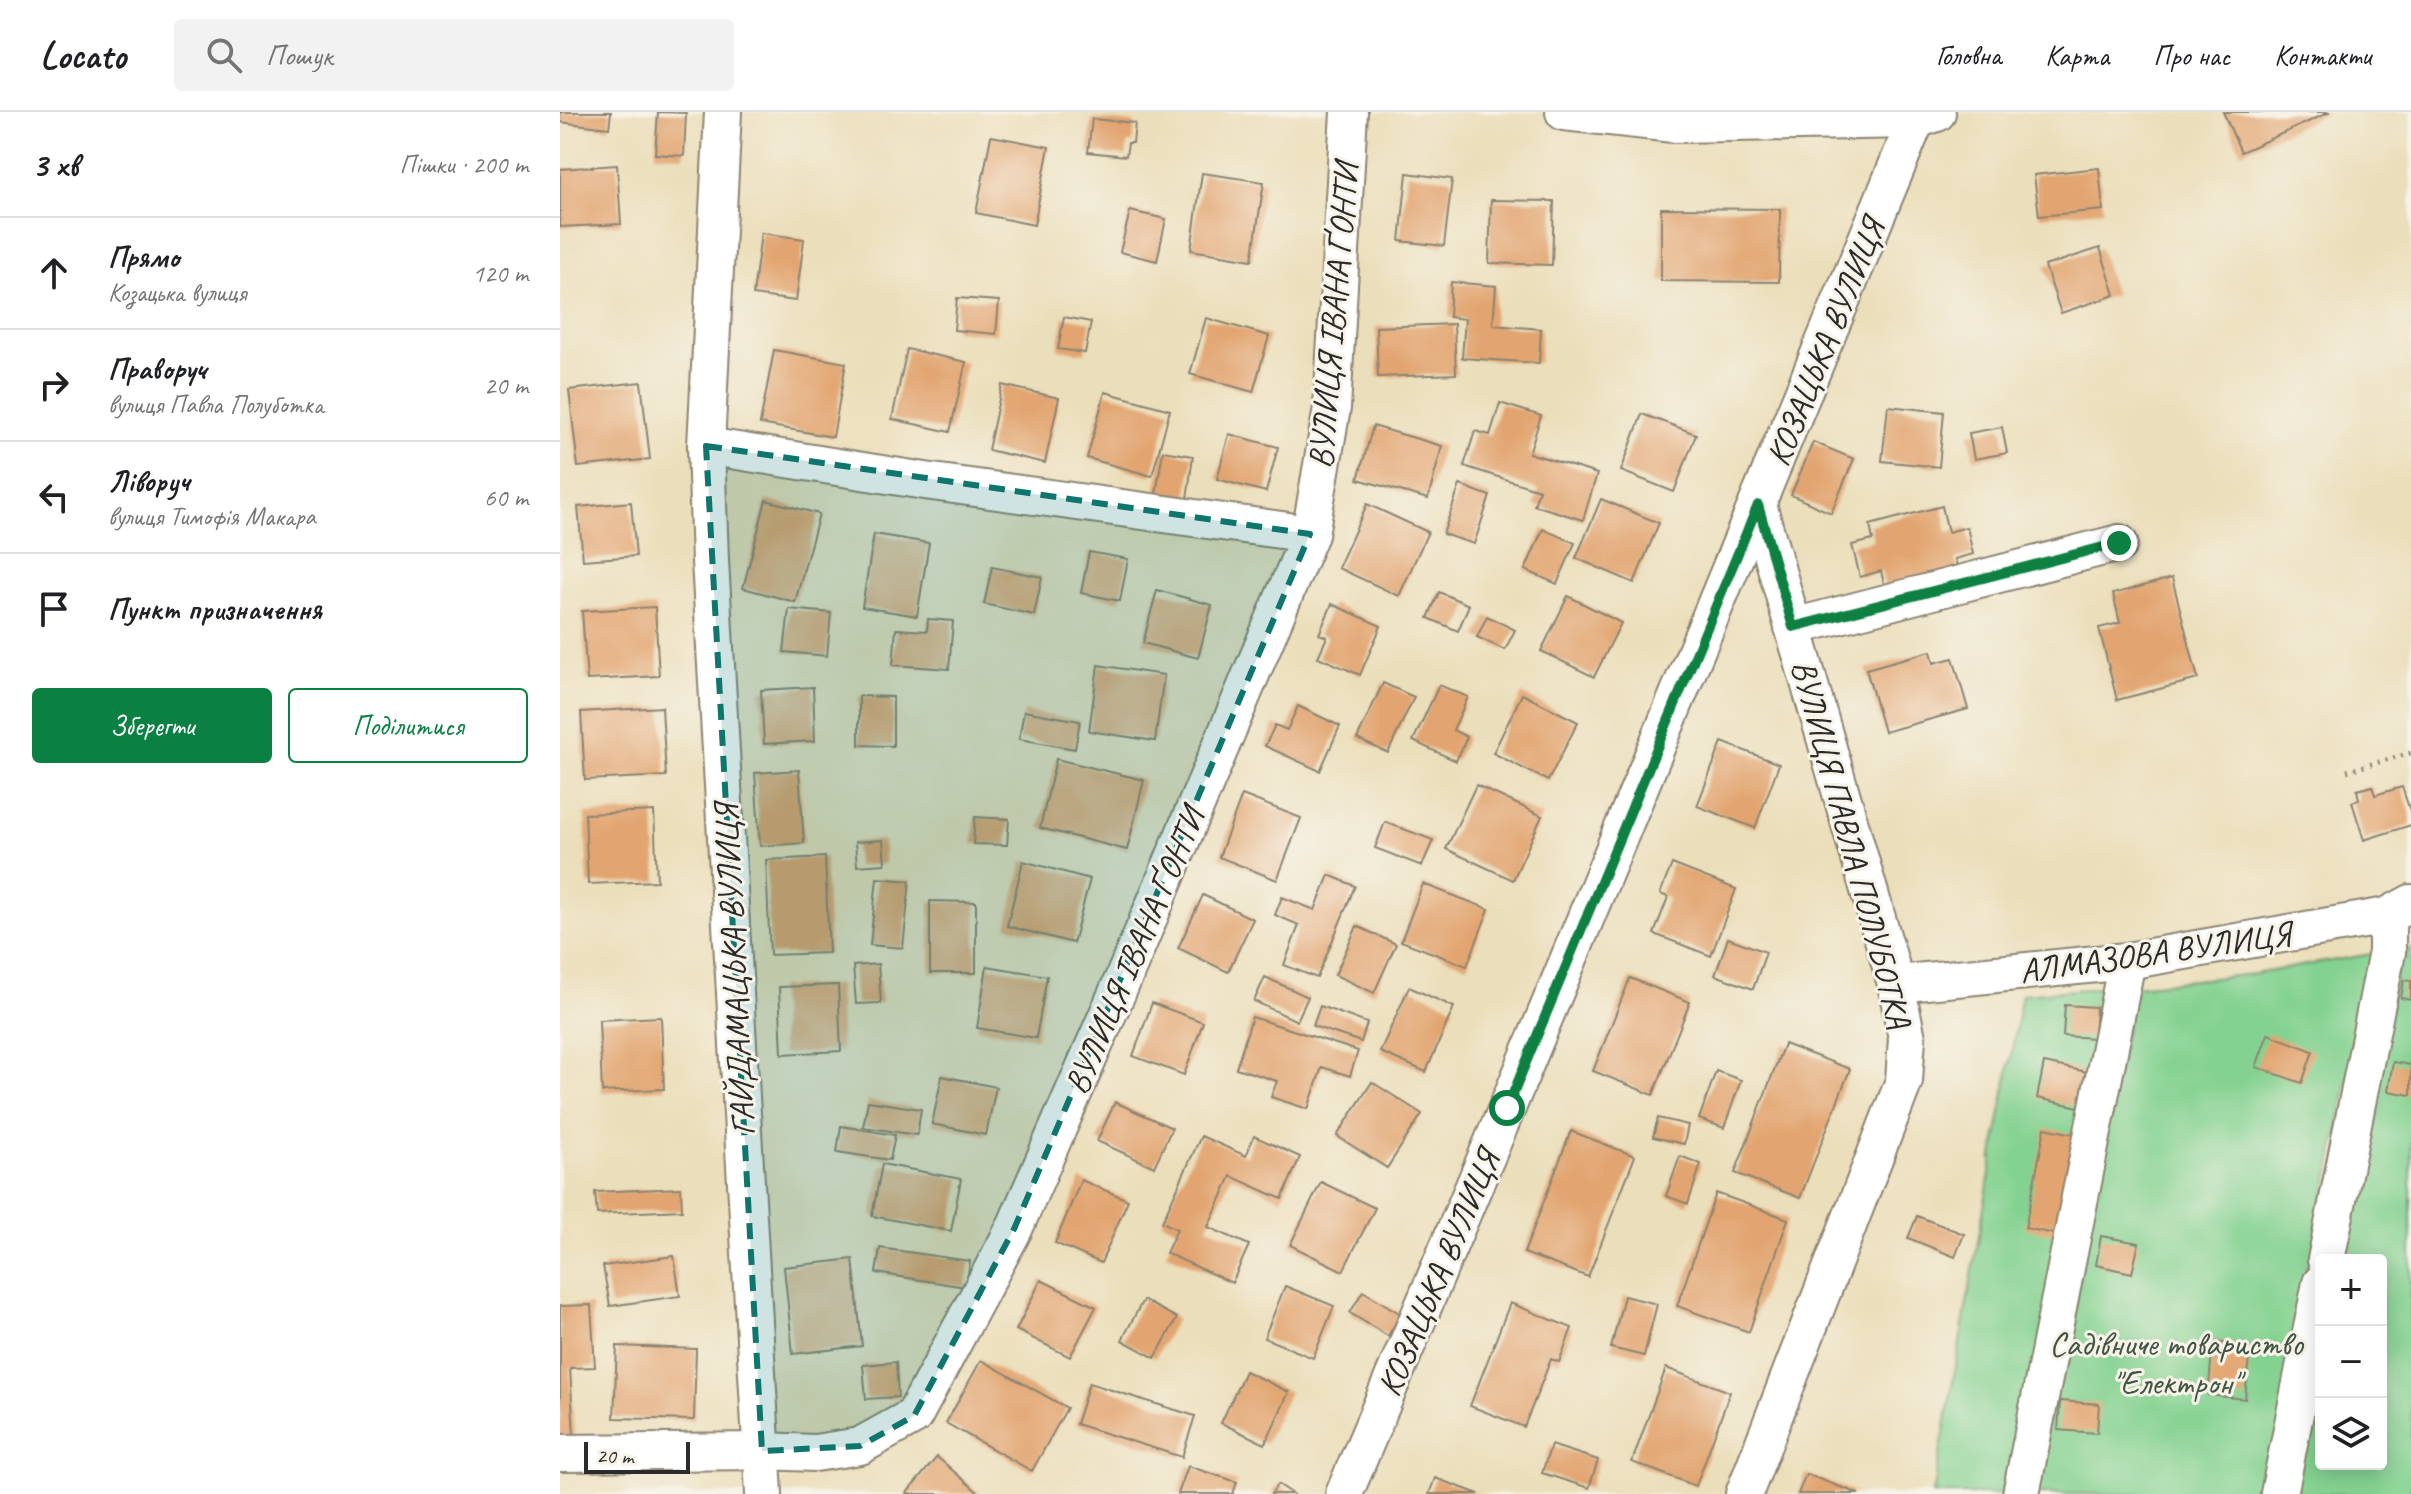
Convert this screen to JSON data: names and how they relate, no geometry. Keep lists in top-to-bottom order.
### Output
{
  "streets": {
    "street": [
      "ВУЛИЦЯ ІВАНА ҐОНТИ",
      "КОЗАЦЬКА ВУЛИЦЯ",
      "ВУЛИЦЯ ПАВЛА ПОЛУБОТКА",
      "АЛМАЗОВА ВУЛИЦЯ",
      "ГАЙДАМАЦЬКА ВУЛИЦЯ"
    ]
  },
  "crossings": [
    ["ВУЛИЦЯ ІВАНА ҐОНТИ", "ГАЙДАМАЦЬКА ВУЛИЦЯ"],
    ["КОЗАЦЬКА ВУЛИЦЯ", "ВУЛИЦЯ ПАВЛА ПОЛУБОТКА"],
    ["ВУЛИЦЯ ПАВЛА ПОЛУБОТКА", "АЛМАЗОВА ВУЛИЦЯ"]
  ],
  "parks": ["Садівниче товариство \"Електрон\""],
  "scale_bar": "20 m",
  "page": {
    "header": "Locato",
    "search": "Пошук",
    "nav": [
      "Головна",
      "Карта",
      "Про нас",
      "Контакти"
    ],
    "heading": ["3 хв", "Пішки · 200 m"],
    "list": [
      ["Прямо", "Козацька вулиця", "120 m"],
      ["Праворуч", "вулиця Павла Полуботка", "20 m"],
      ["Ліворуч", "вулиця Тимофія Макара", "60 m"],
      "Пункт призначення"
    ],
    "buttons": ["Зберегти", "Поділитися"],
    "map_buttons": ["+", "−"],
    "scale": "20 m"
  }
}
